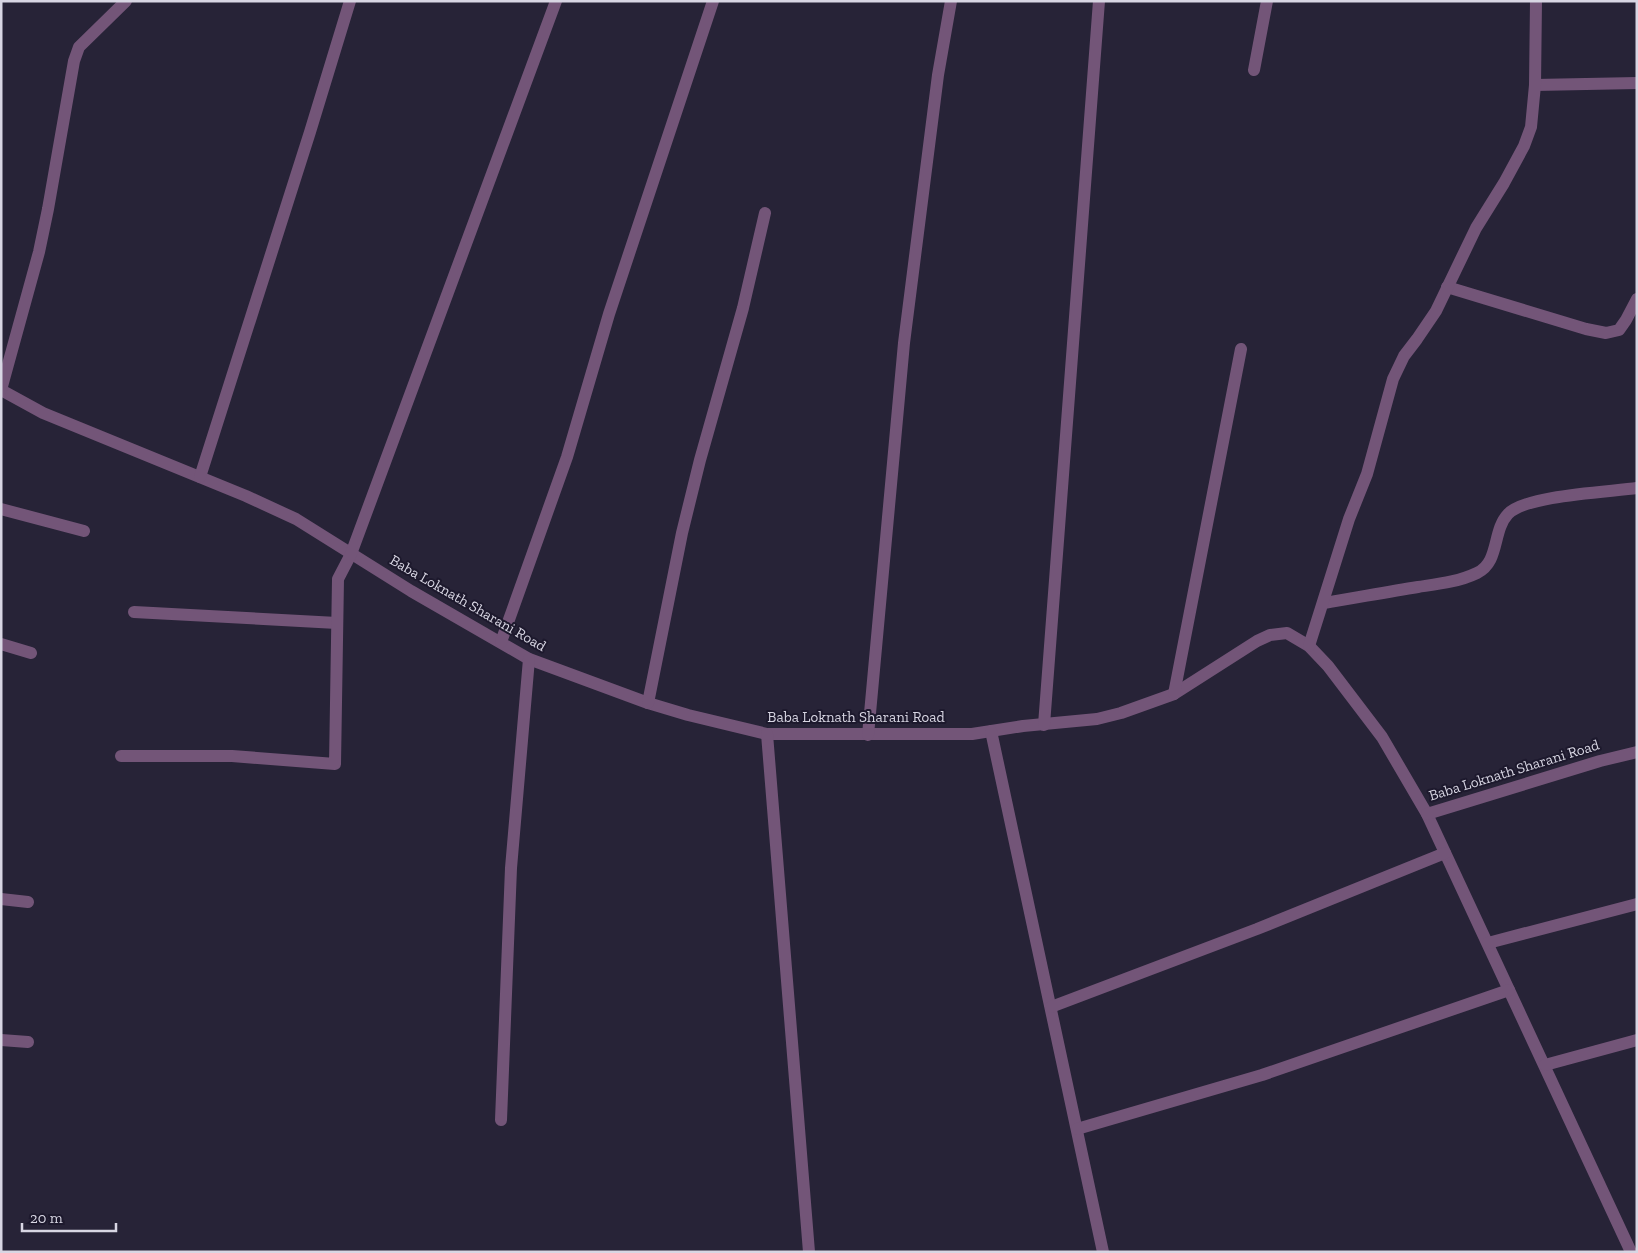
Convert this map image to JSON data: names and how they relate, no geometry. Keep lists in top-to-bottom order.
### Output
{
  "streets": {
    "street": ["Baba Loknath Sharani Road"]
  },
  "scale_bar": "20 m"
}
